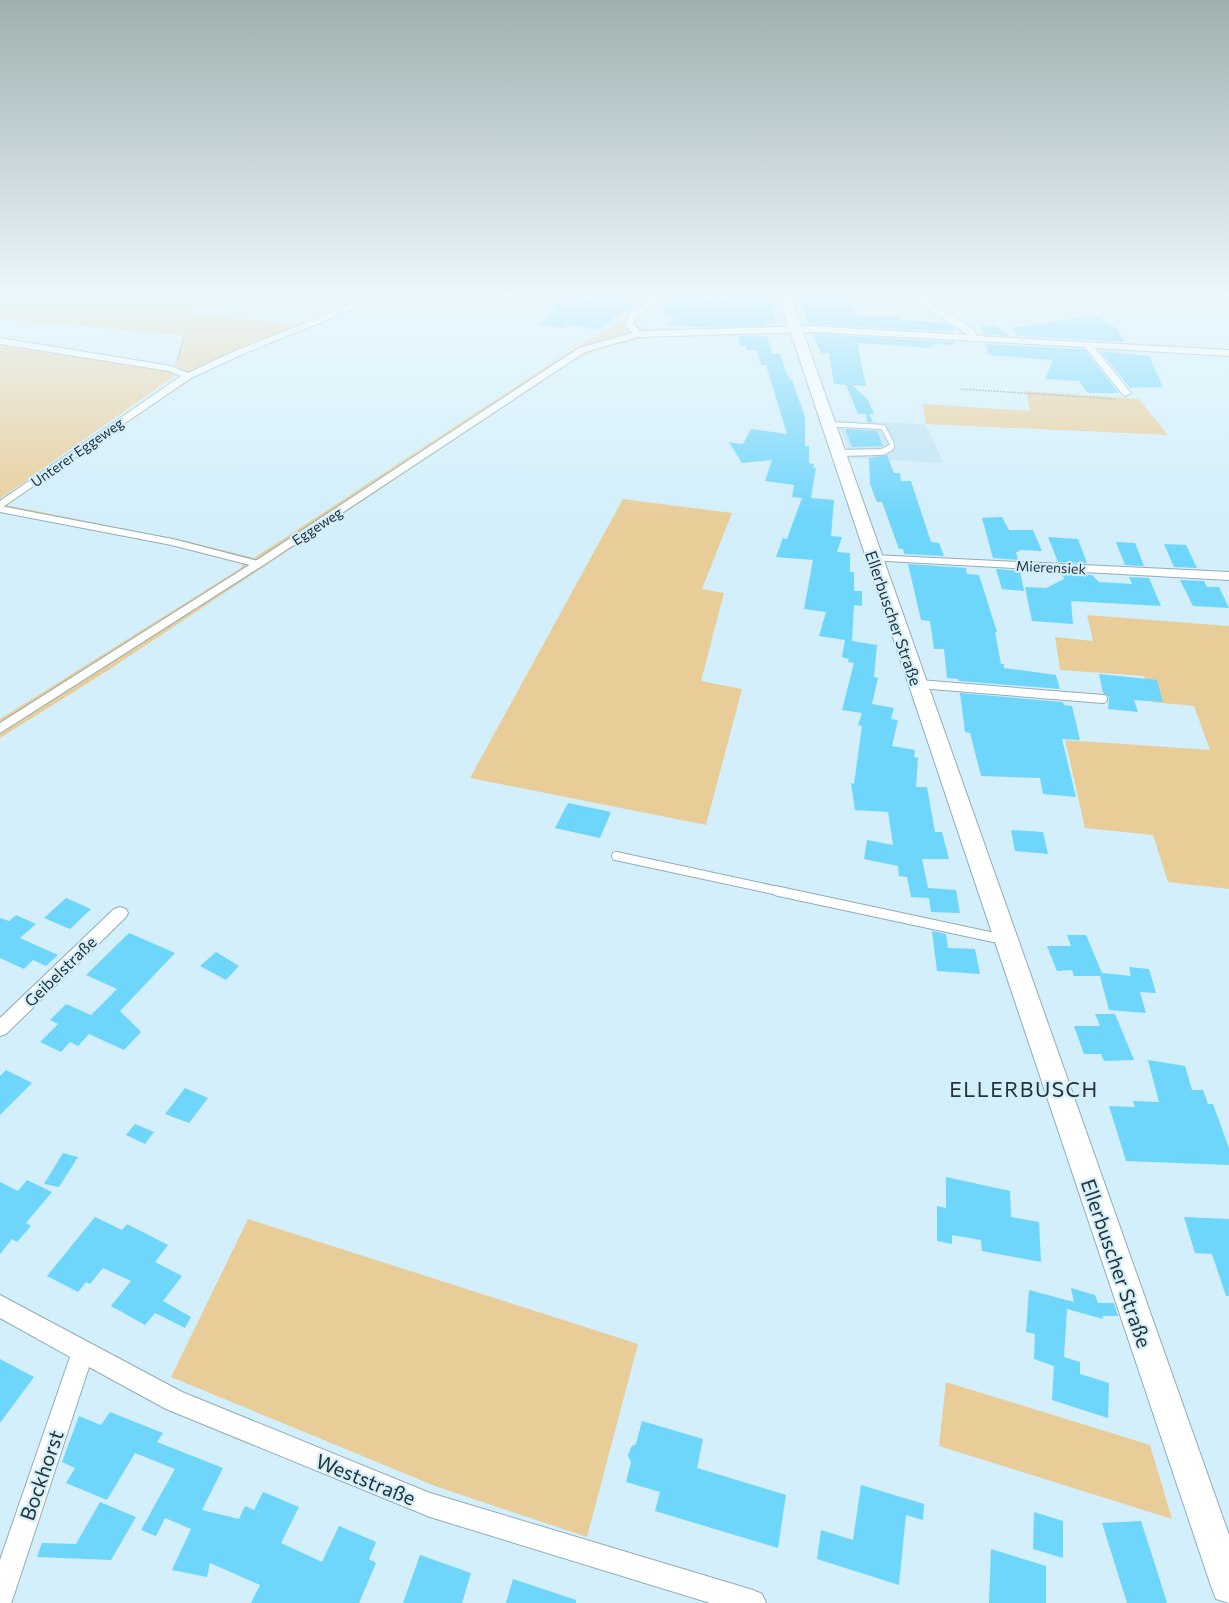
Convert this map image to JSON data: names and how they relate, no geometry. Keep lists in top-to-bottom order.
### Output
{
  "streets": {
    "main road": ["Ellerbuscher Straße"],
    "street": [
      "Unterer Eggeweg",
      "Eggeweg",
      "Mierensiek",
      "Geibelstraße",
      "Bockhorst",
      "Weststraße"
    ]
  },
  "crossings": [
    ["Mierensiek", "Ellerbuscher Straße"],
    ["Bockhorst", "Weststraße"]
  ],
  "districts": ["ELLERBUSCH"]
}
